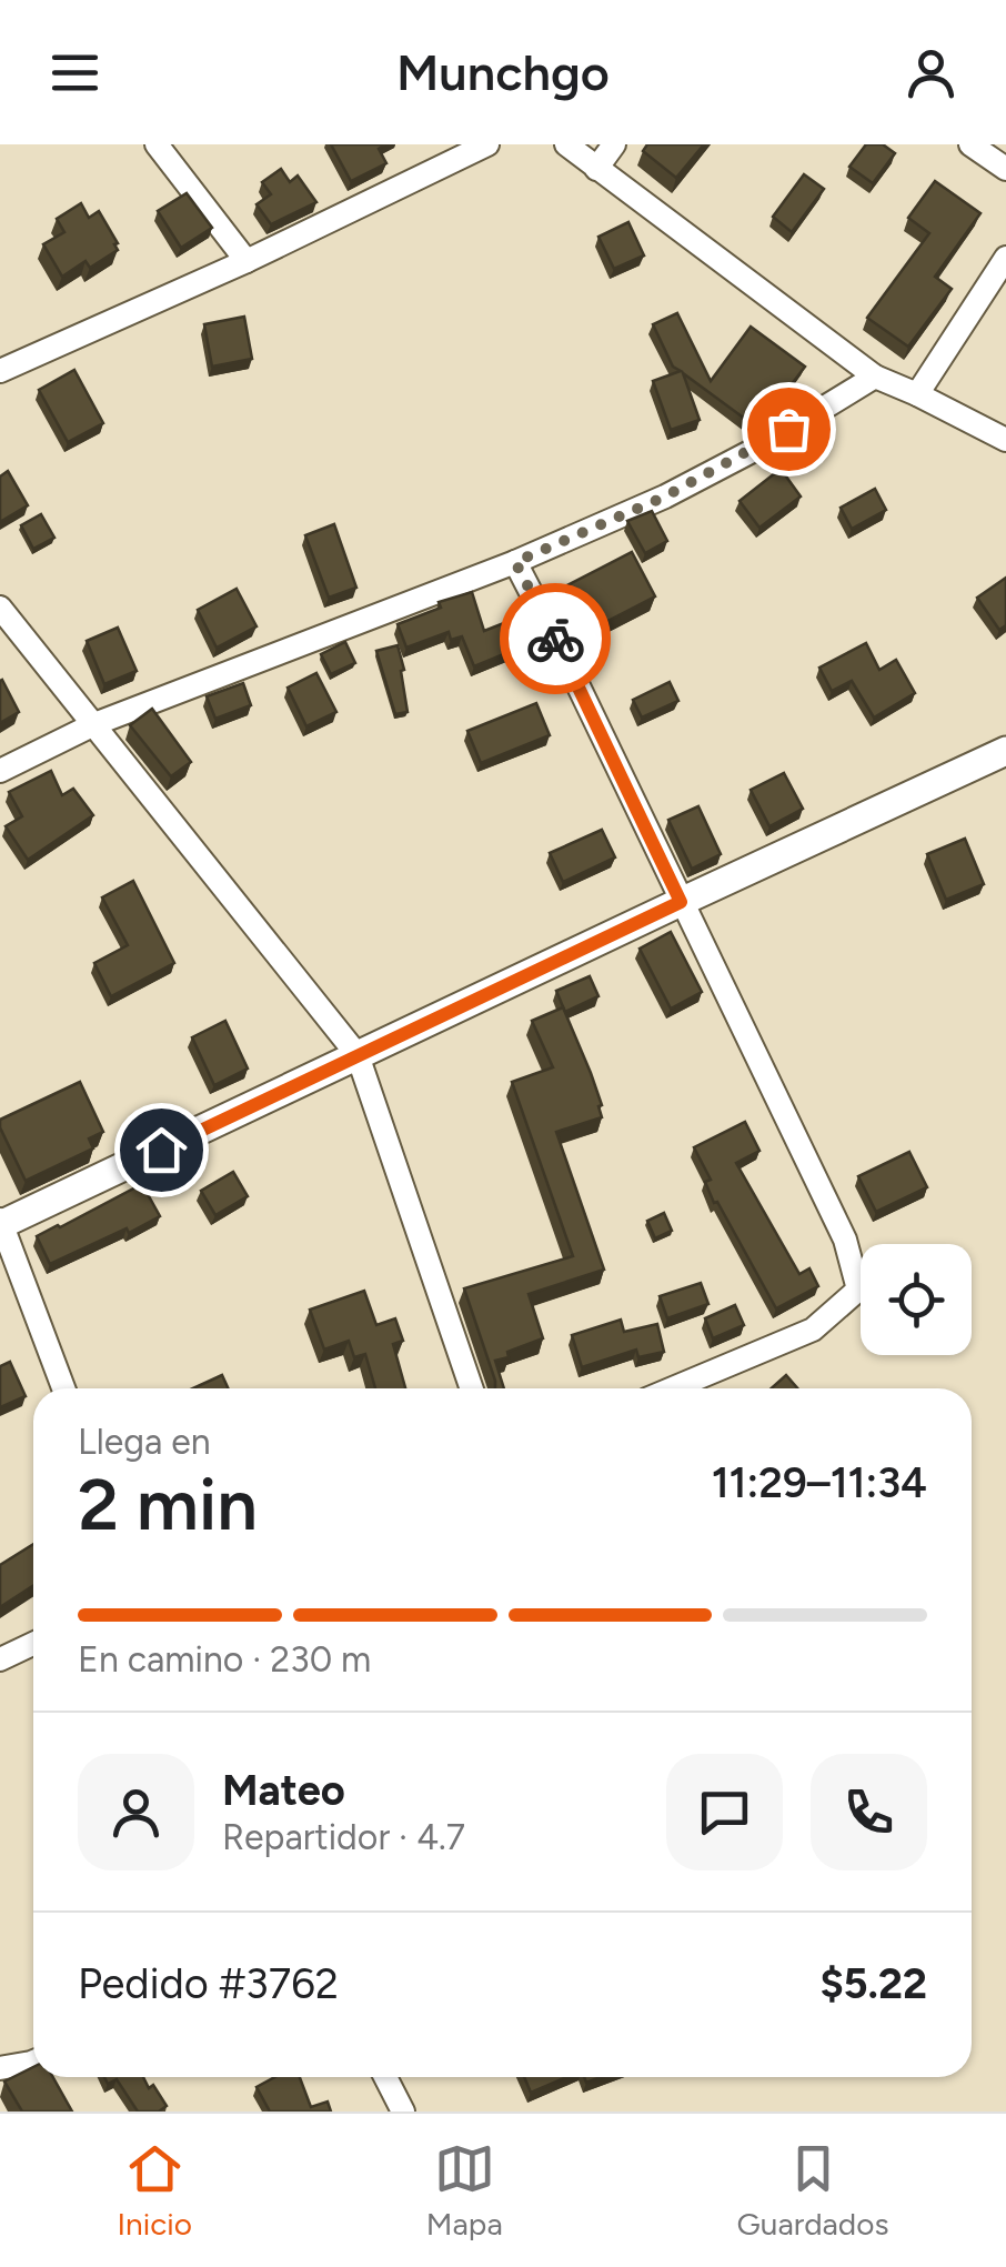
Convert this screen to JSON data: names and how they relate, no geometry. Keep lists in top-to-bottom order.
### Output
{
  "page": {
    "header": "Munchgo",
    "heading": ["2 min", "Llega en", "11:29–11:34"],
    "panel": [
      "Mateo",
      "Repartidor · 4.7",
      "Pedido #3762",
      "$5.22"
    ],
    "bar": "En camino · 230 m",
    "tabs": ["Inicio", "Mapa", "Guardados"]
  }
}
